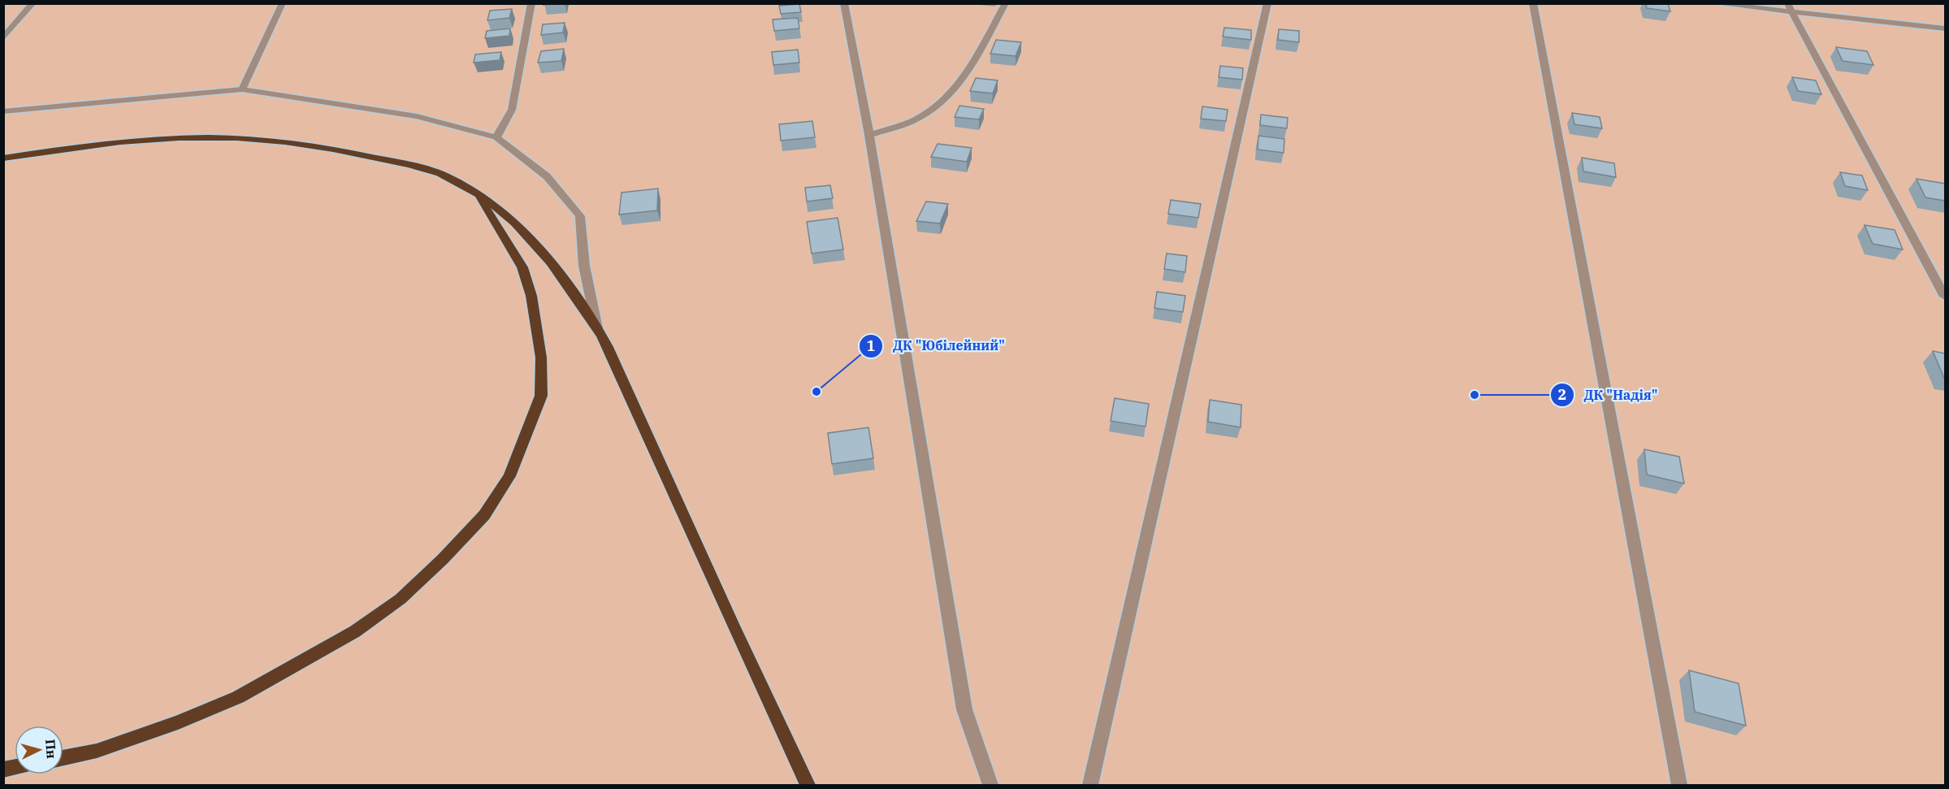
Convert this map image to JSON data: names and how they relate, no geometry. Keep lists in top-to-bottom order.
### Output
{
  "places": ["ДК \"Юбілейний\"", "ДК \"Надія\""],
  "north": "right"
}
